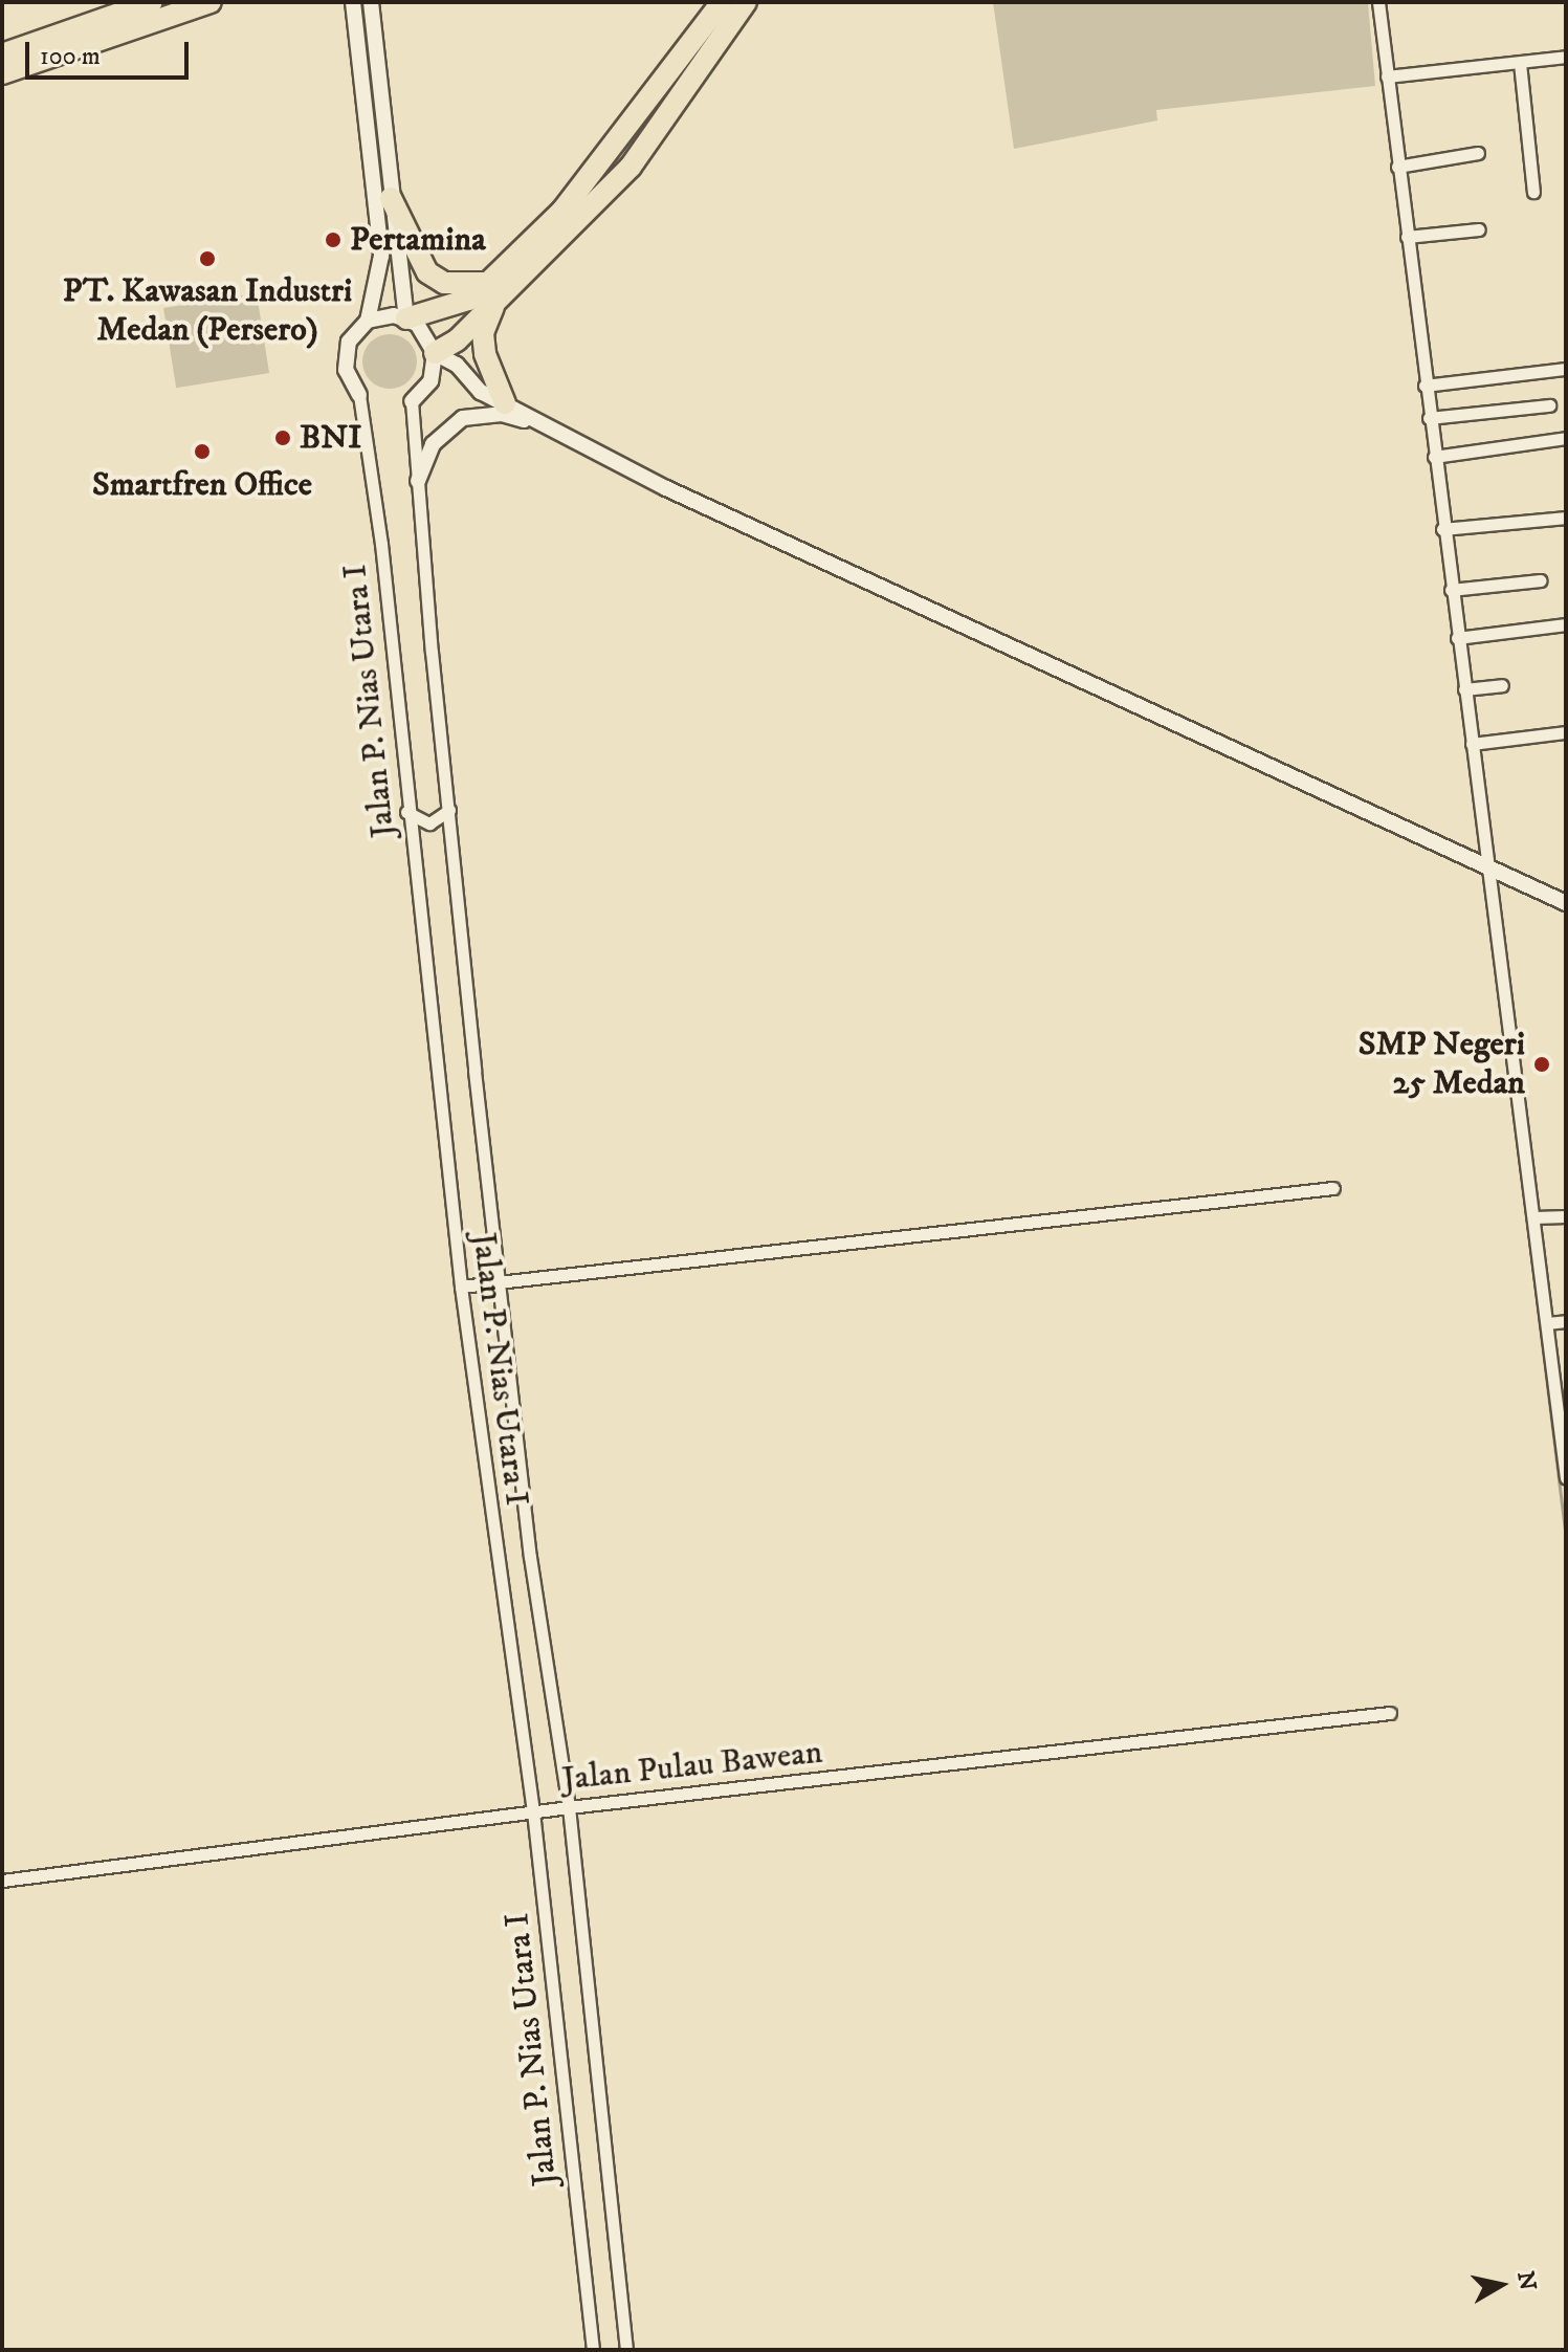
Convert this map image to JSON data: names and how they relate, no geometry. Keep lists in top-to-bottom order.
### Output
{
  "streets": {
    "street": ["Jalan P. Nias Utara I", "Jalan Pulau Bawean"]
  },
  "crossings": [
    ["Jalan P. Nias Utara I", "Jalan Pulau Bawean"]
  ],
  "places": [
    "Pertamina",
    "PT. Kawasan Industri Medan (Persero)",
    "BNI",
    "Smartfren Office",
    "SMP Negeri 25 Medan"
  ],
  "scale_bar": "100 m",
  "north": "right"
}
